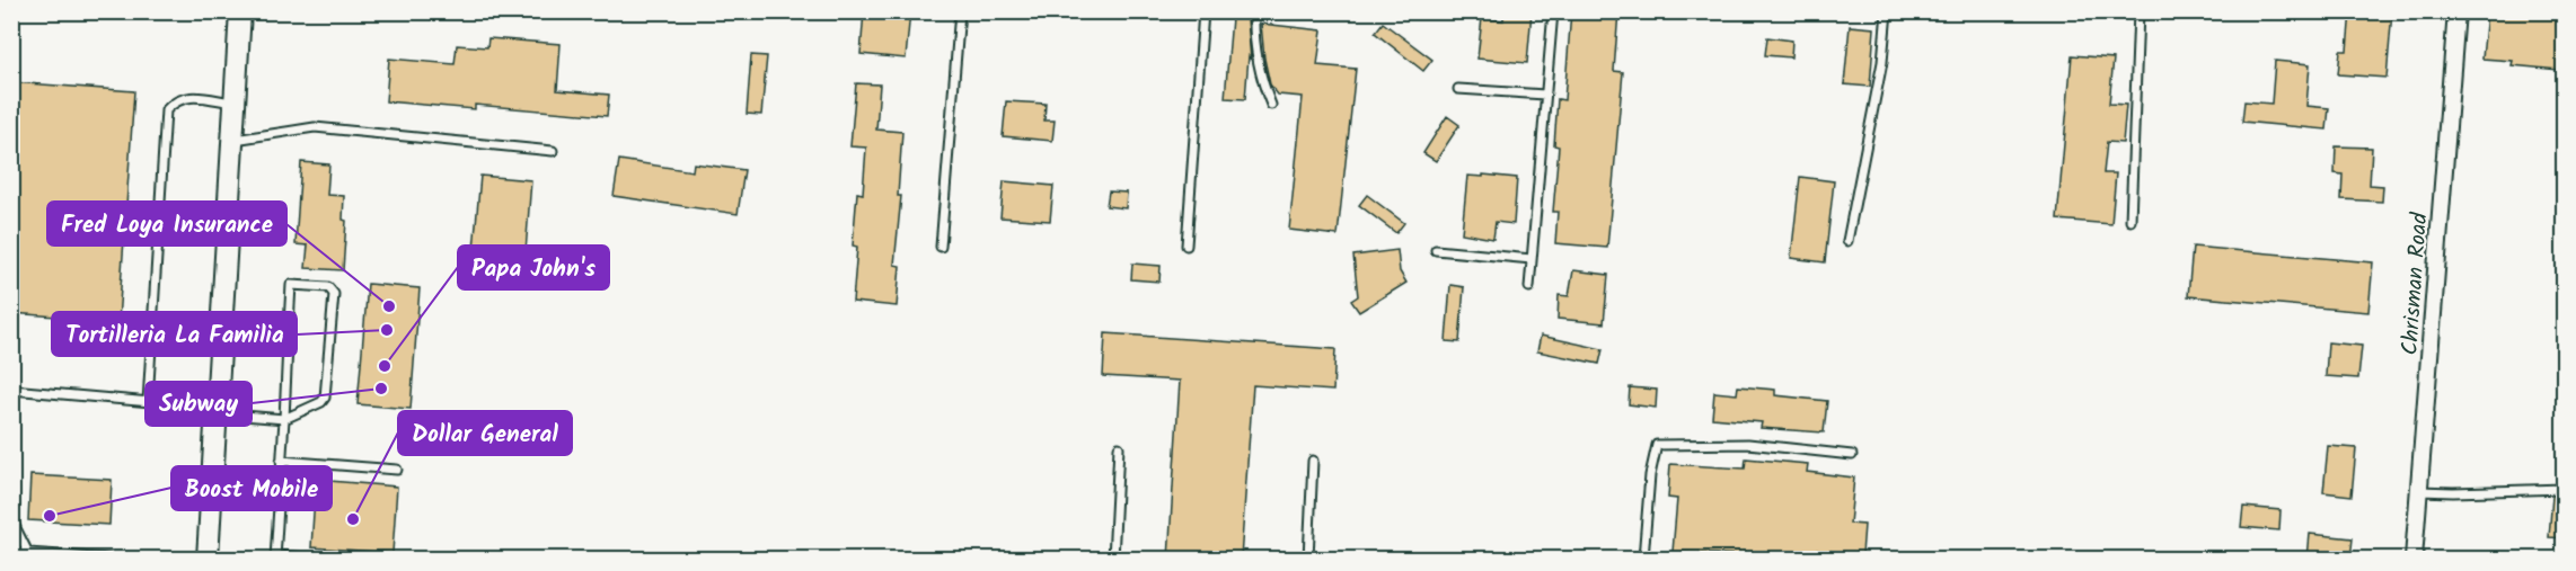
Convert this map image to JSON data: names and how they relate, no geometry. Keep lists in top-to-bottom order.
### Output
{
  "streets": {
    "street": ["Chrisman Road"]
  },
  "places": [
    "Fred Loya Insurance",
    "Tortilleria La Familia",
    "Papa John's",
    "Subway",
    "Boost Mobile",
    "Dollar General"
  ]
}
